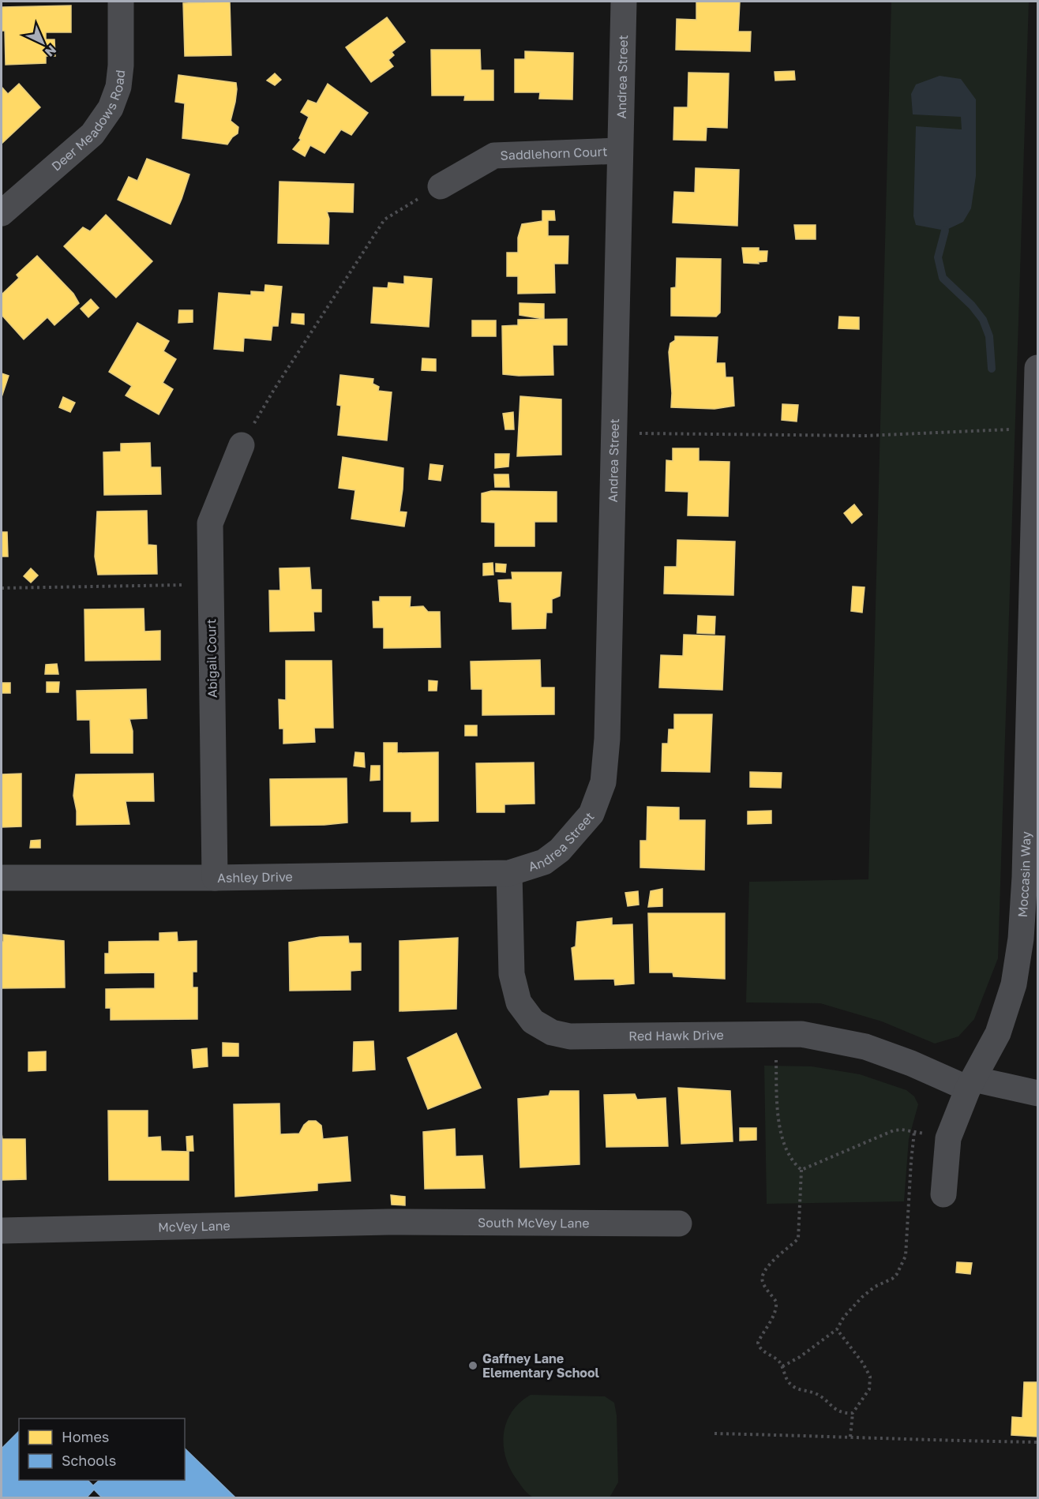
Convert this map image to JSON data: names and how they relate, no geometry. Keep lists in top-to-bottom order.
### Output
{
  "streets": {
    "street": [
      "Andrea Street",
      "Deer Meadows Road",
      "Saddlehorn Court",
      "Abigail Court",
      "Moccasin Way",
      "Ashley Drive",
      "Red Hawk Drive",
      "South McVey Lane",
      "McVey Lane"
    ]
  },
  "crossings": [
    ["Andrea Street", "Saddlehorn Court"],
    ["Andrea Street", "Ashley Drive"],
    ["Andrea Street", "Red Hawk Drive"],
    ["Abigail Court", "Ashley Drive"],
    ["Moccasin Way", "Red Hawk Drive"],
    ["Ashley Drive", "Red Hawk Drive"],
    ["South McVey Lane", "McVey Lane"]
  ],
  "places": ["Gaffney Lane Elementary School"],
  "legend": ["Homes", "Schools"],
  "north": "bottom right"
}
